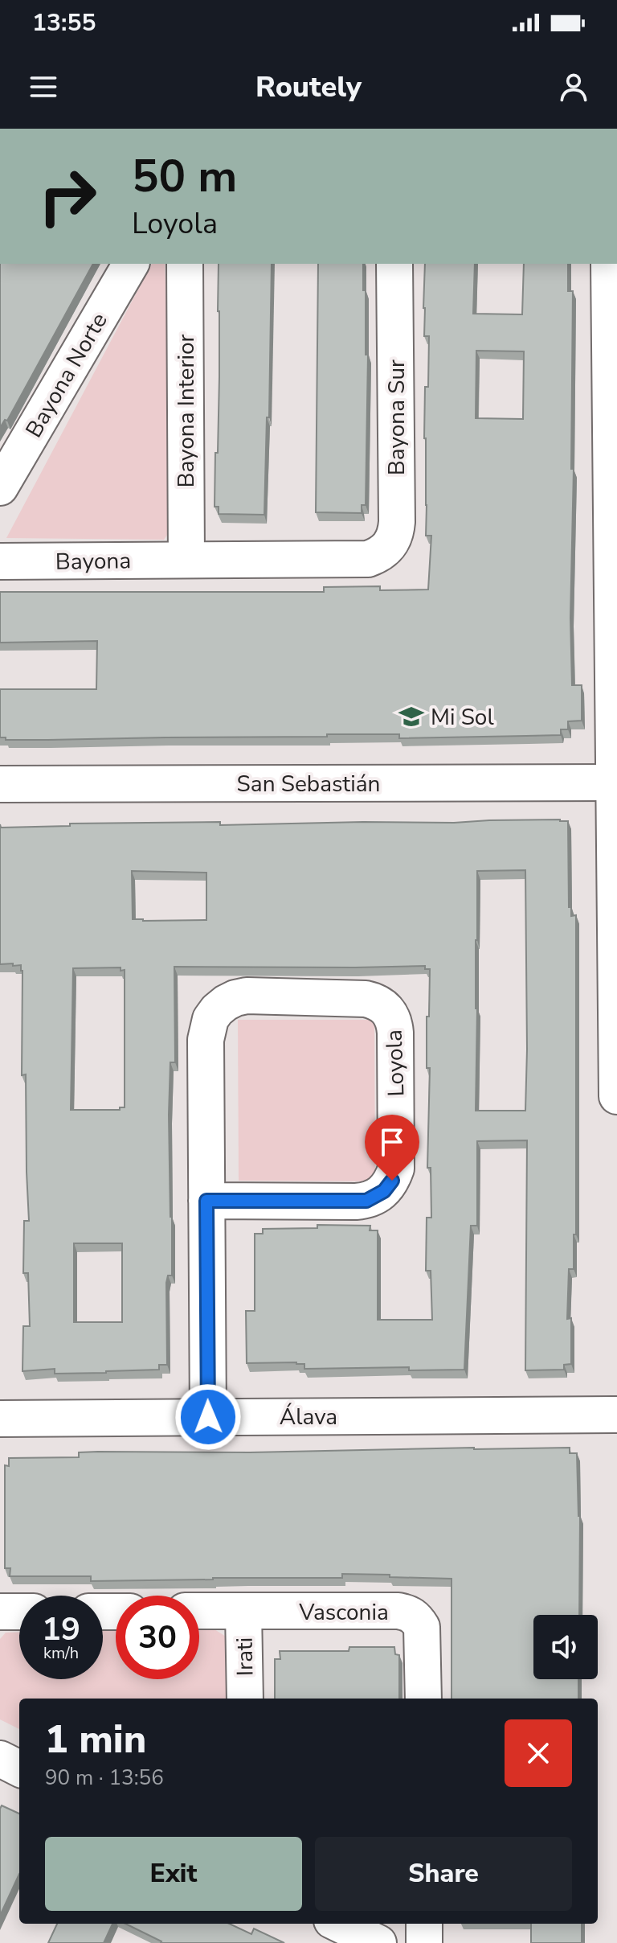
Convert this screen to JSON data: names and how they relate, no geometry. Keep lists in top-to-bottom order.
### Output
{
  "streets": {
    "street": [
      "Bayona Norte",
      "Bayona Interior",
      "Bayona Sur",
      "Bayona",
      "San Sebastián",
      "Loyola",
      "Álava",
      "Vasconia",
      "Irati"
    ]
  },
  "crossings": [
    ["Bayona Interior", "Bayona"],
    ["Bayona Sur", "Bayona"],
    ["Loyola", "Álava"],
    ["Vasconia", "Irati"]
  ],
  "places": {
    "school or university": ["Mi Sol"]
  },
  "page": {
    "status": "13:55",
    "header": "Routely",
    "turn": ["50 m", "Loyola"],
    "speed": "19 km/h",
    "limit": "30",
    "heading": ["1 min", "90 m · 13:56"],
    "buttons": ["Exit", "Share"]
  }
}
